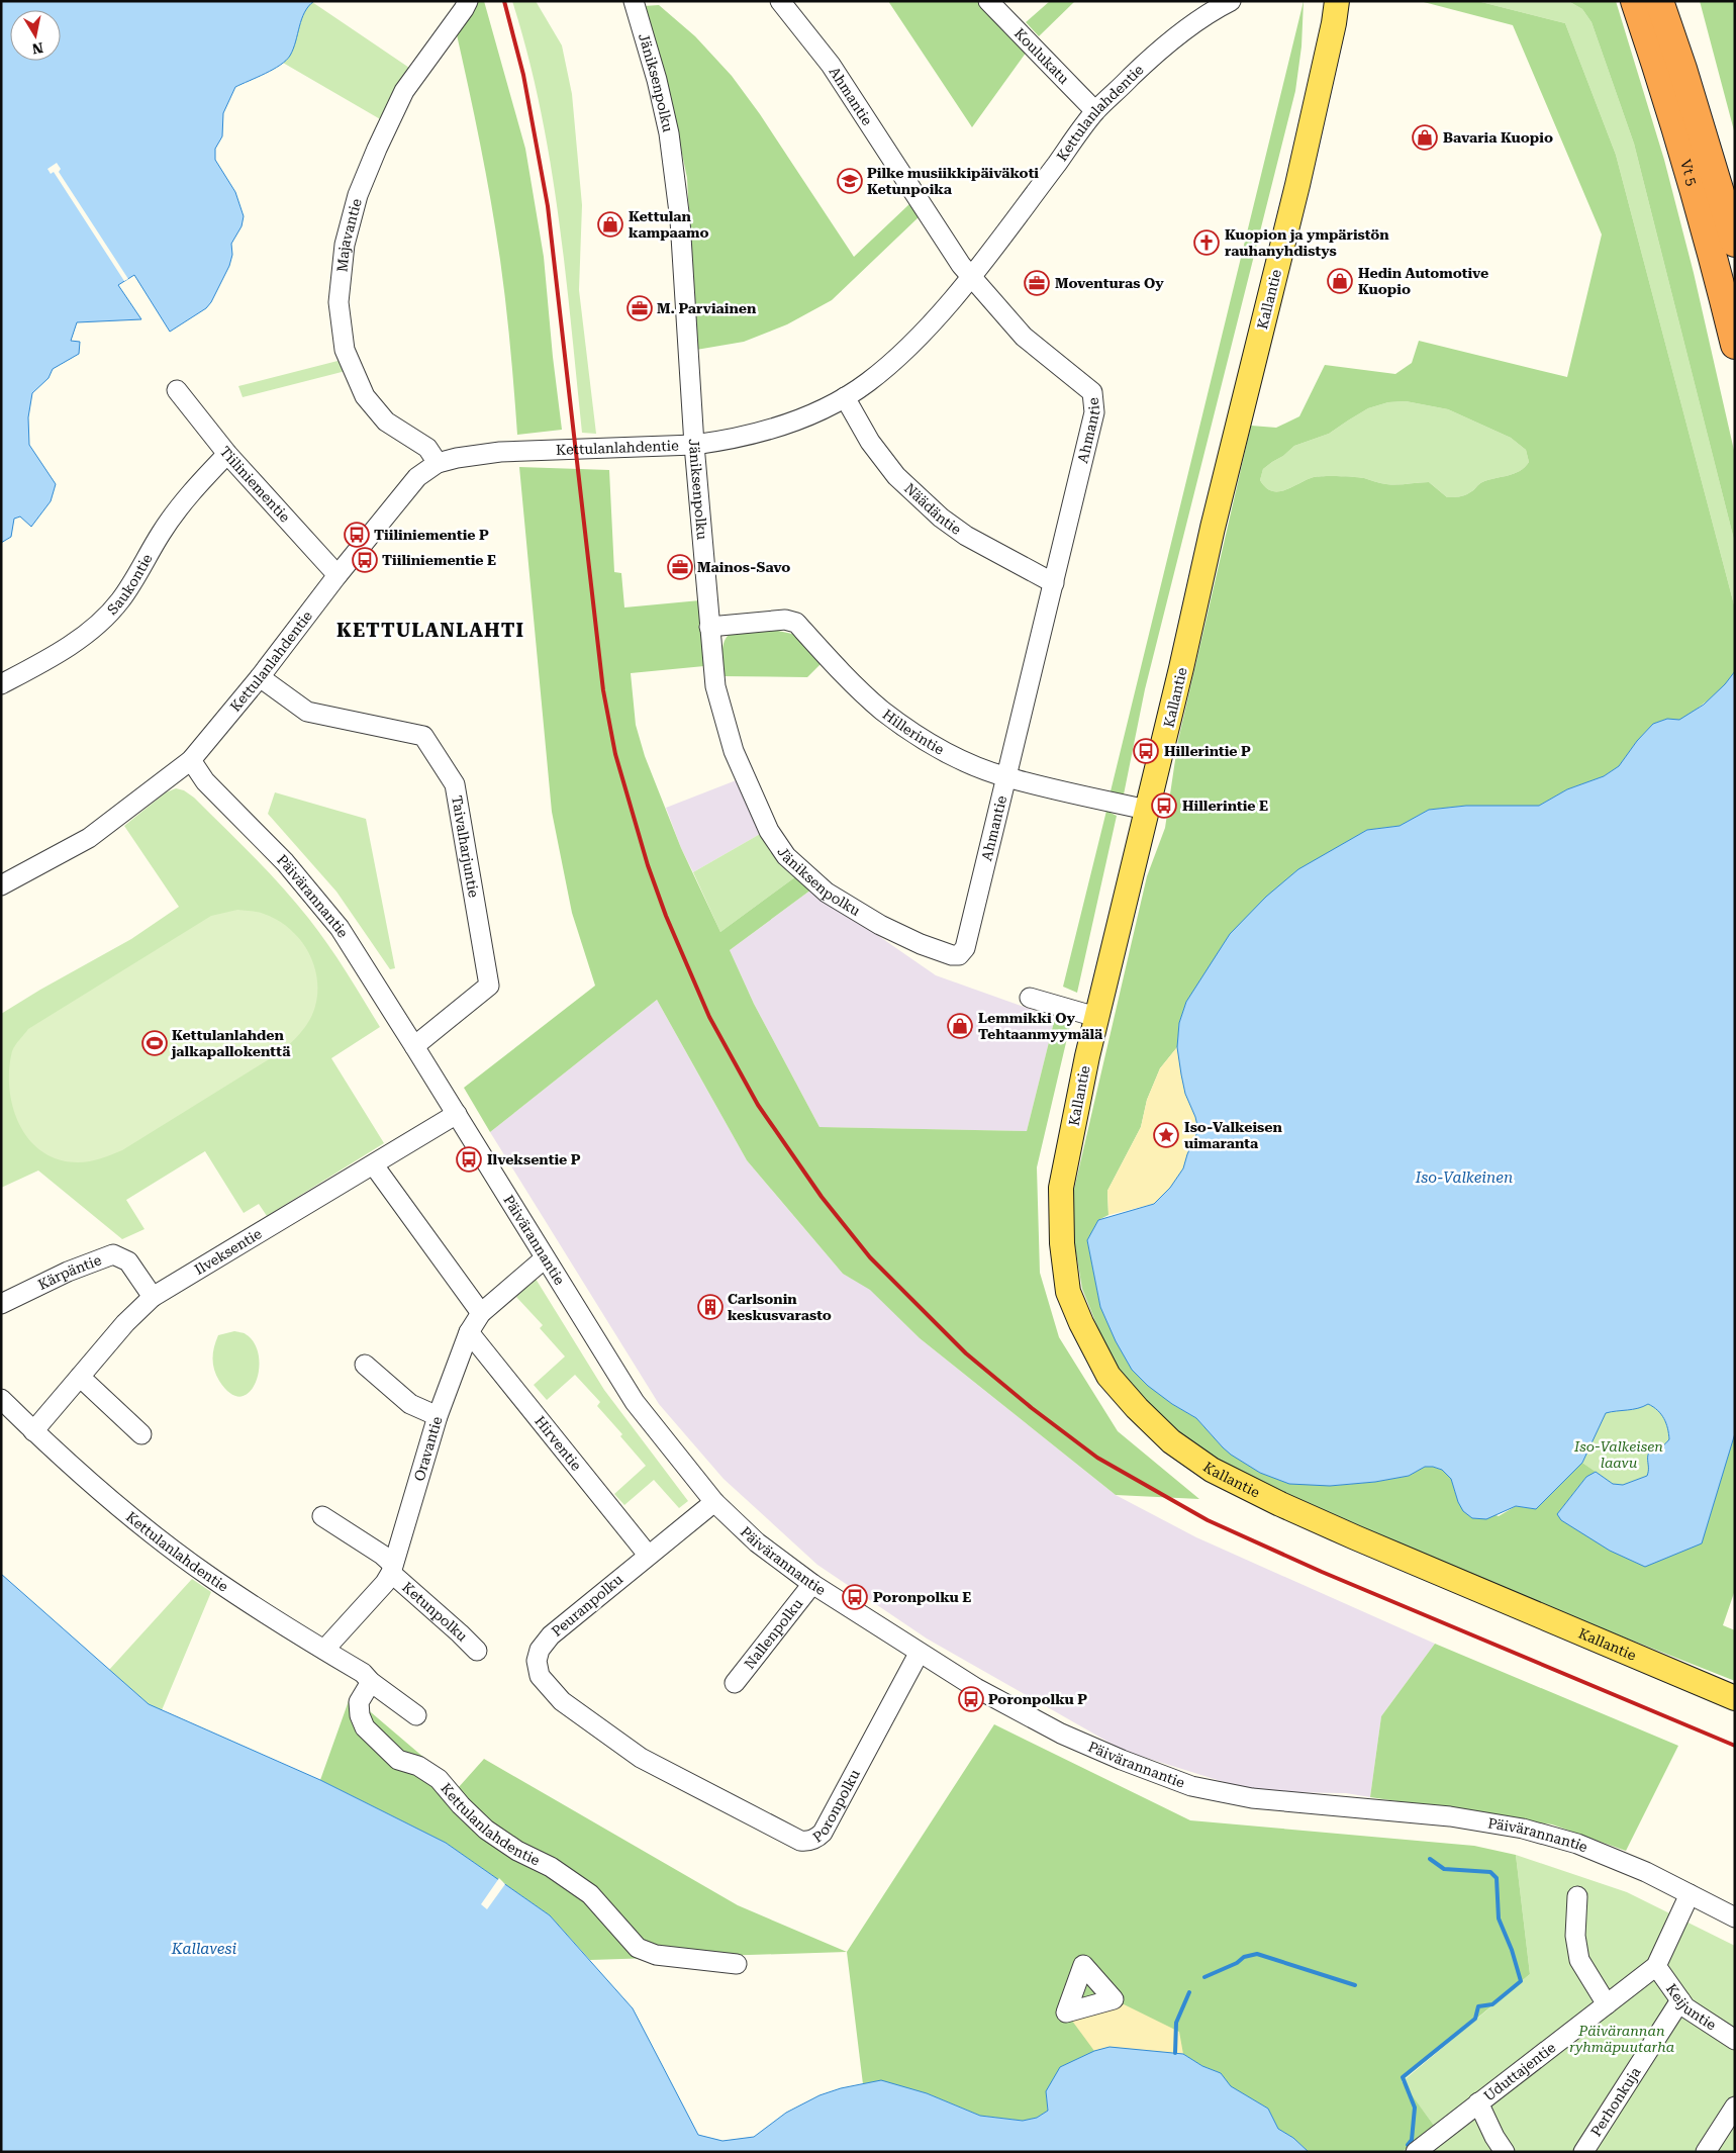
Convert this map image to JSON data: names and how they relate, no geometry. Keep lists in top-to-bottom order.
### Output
{
  "streets": {
    "highway": ["Vt 5"],
    "main road": ["Kallantie"],
    "street": [
      "Koulukatu",
      "Jäniksenpolku",
      "Ahmantie",
      "Kettulanlahdentie",
      "Majavantie",
      "Tiiliniementie",
      "Näädäntie",
      "Saukontie",
      "Hillerintie",
      "Taivalharjuntie",
      "Päivärannantie",
      "Ilveksentie",
      "Kärpäntie",
      "Hirventie",
      "Oravantie",
      "Peuranpolku",
      "Ketunpolku",
      "Nallenpolku",
      "Poronpolku",
      "Keijuntie",
      "Uduttajentie",
      "Perhonkuja"
    ]
  },
  "crossings": [
    ["Koulukatu", "Kettulanlahdentie"],
    ["Jäniksenpolku", "Ahmantie"],
    ["Jäniksenpolku", "Kettulanlahdentie"],
    ["Jäniksenpolku", "Hillerintie"],
    ["Ahmantie", "Kettulanlahdentie"],
    ["Ahmantie", "Näädäntie"],
    ["Ahmantie", "Hillerintie"],
    ["Kettulanlahdentie", "Majavantie"],
    ["Kettulanlahdentie", "Tiiliniementie"],
    ["Kettulanlahdentie", "Näädäntie"],
    ["Kettulanlahdentie", "Taivalharjuntie"],
    ["Kettulanlahdentie", "Päivärannantie"],
    ["Kettulanlahdentie", "Ilveksentie"],
    ["Kettulanlahdentie", "Oravantie"],
    ["Kallantie", "Hillerintie"],
    ["Tiiliniementie", "Saukontie"],
    ["Taivalharjuntie", "Päivärannantie"],
    ["Päivärannantie", "Ilveksentie"],
    ["Päivärannantie", "Oravantie"],
    ["Päivärannantie", "Peuranpolku"],
    ["Päivärannantie", "Nallenpolku"],
    ["Päivärannantie", "Poronpolku"],
    ["Päivärannantie", "Uduttajentie"],
    ["Ilveksentie", "Kärpäntie"],
    ["Hirventie", "Oravantie"],
    ["Hirventie", "Peuranpolku"],
    ["Oravantie", "Ketunpolku"],
    ["Peuranpolku", "Poronpolku"],
    ["Keijuntie", "Uduttajentie"],
    ["Keijuntie", "Perhonkuja"]
  ],
  "districts": ["KETTULANLAHTI"],
  "water": ["Iso-Valkeinen", "Kallavesi"],
  "parks": ["Iso-Valkeisen laavu", "Päivärannan ryhmäpuutarha"],
  "places": {
    "shop": [
      "Bavaria Kuopio",
      "Kettulan kampaamo",
      "Hedin Automotive Kuopio",
      "Lemmikki Oy Tehtaanmyymälä"
    ],
    "school or university": ["Pilke musiikkipäiväkoti Ketunpoika"],
    "church": ["Kuopion ja ympäristön rauhanyhdistys"],
    "office": ["Moventuras Oy", "M. Parviainen", "Mainos-Savo"],
    "bus stop": [
      "Tiiliniementie P",
      "Tiiliniementie E",
      "Hillerintie P",
      "Hillerintie E",
      "Ilveksentie P",
      "Poronpolku E",
      "Poronpolku P"
    ],
    "sports": ["Kettulanlahden jalkapallokenttä"],
    "place": ["Iso-Valkeisen uimaranta"],
    "building": ["Carlsonin keskusvarasto"]
  },
  "north": "bottom"
}
